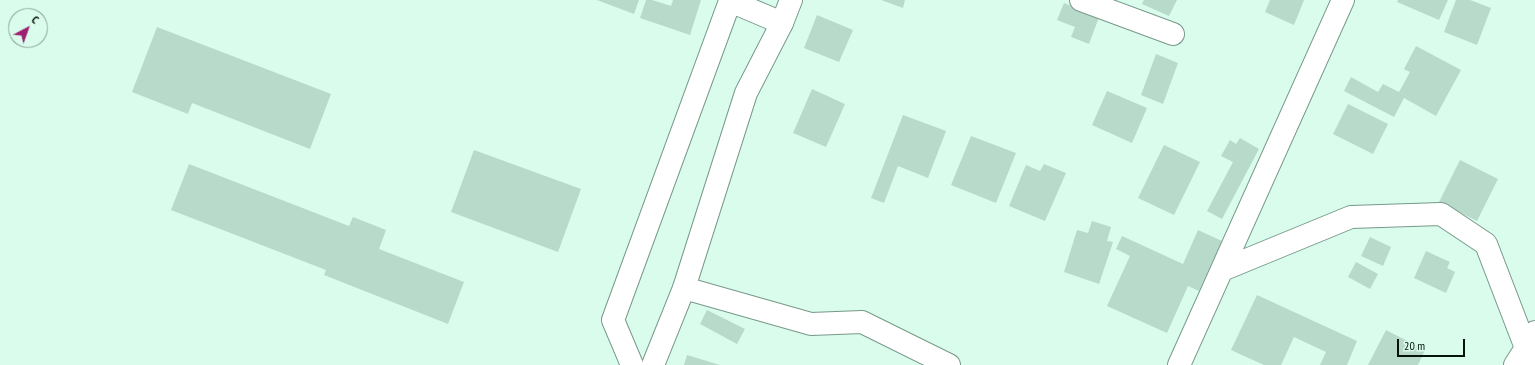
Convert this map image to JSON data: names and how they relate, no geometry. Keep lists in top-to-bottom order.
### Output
{
  "scale_bar": "20 m",
  "north": "top right"
}
